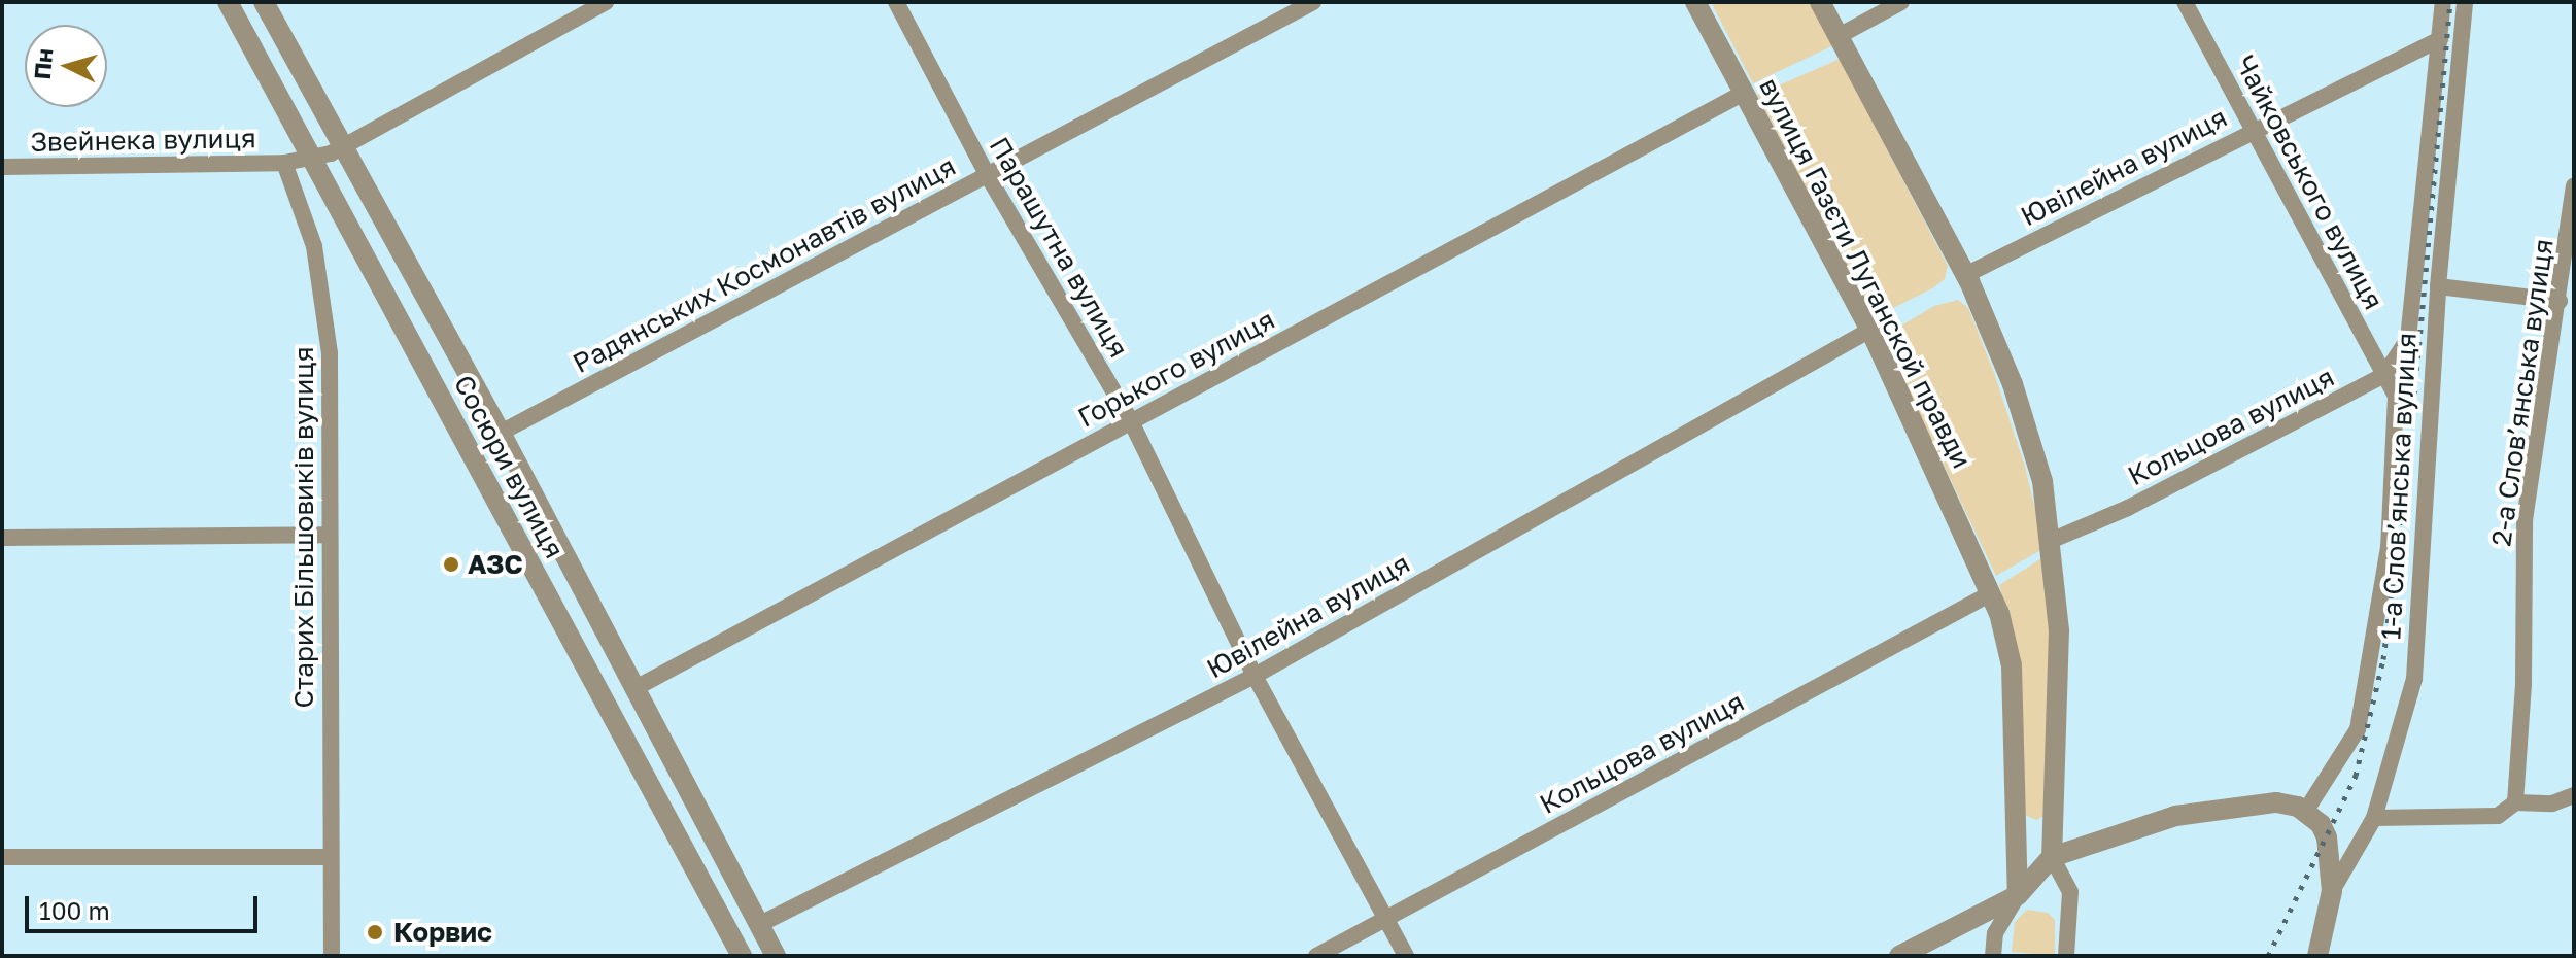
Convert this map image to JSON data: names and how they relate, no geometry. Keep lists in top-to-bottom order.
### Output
{
  "streets": {
    "street": [
      "Звейнека вулиця",
      "Ювілейна вулиця",
      "Чайковського вулиця",
      "Парашутна вулиця",
      "Радянських Космонавтів вулиця",
      "вулиця Газєти Луганской правди",
      "Горького вулиця",
      "2-а Слов’янська вулиця",
      "Кольцова вулиця",
      "Сосюри вулиця",
      "1-а Слов’янська вулиця",
      "Старих Більшовиків вулиця"
    ]
  },
  "crossings": [
    ["Звейнека вулиця", "Старих Більшовиків вулиця"],
    ["Ювілейна вулиця", "Чайковського вулиця"],
    ["Ювілейна вулиця", "Парашутна вулиця"],
    ["Ювілейна вулиця", "вулиця Газєти Луганской правди"],
    ["Ювілейна вулиця", "Сосюри вулиця"],
    ["Чайковського вулиця", "Кольцова вулиця"],
    ["Парашутна вулиця", "Радянських Космонавтів вулиця"],
    ["Парашутна вулиця", "Горького вулиця"],
    ["Парашутна вулиця", "Кольцова вулиця"],
    ["Радянських Космонавтів вулиця", "Сосюри вулиця"],
    ["вулиця Газєти Луганской правди", "Горького вулиця"],
    ["вулиця Газєти Луганской правди", "Кольцова вулиця"],
    ["Горького вулиця", "Сосюри вулиця"]
  ],
  "places": ["АЗС", "Корвис"],
  "scale_bar": "100 m",
  "north": "left"
}
